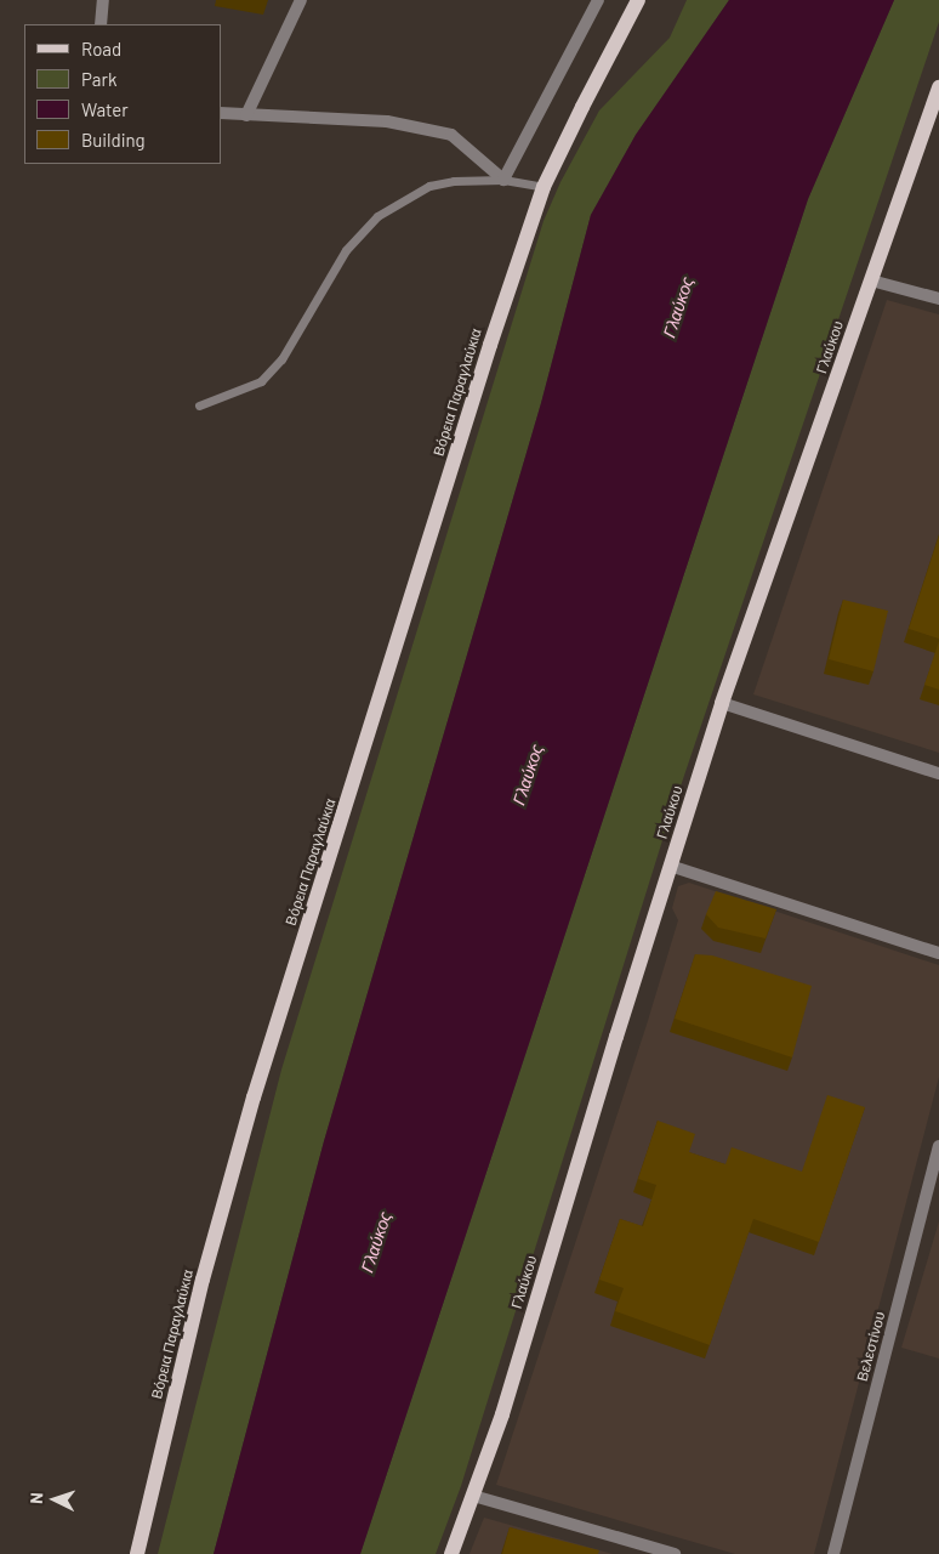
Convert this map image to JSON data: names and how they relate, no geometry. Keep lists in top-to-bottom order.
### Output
{
  "streets": {
    "main road": ["Γλαύκου", "Βόρεια Παραγλαύκια"],
    "street": ["Βελεστίνου"]
  },
  "water": ["Γλαύκος"],
  "legend": [
    "Road",
    "Park",
    "Water",
    "Building"
  ],
  "north": "left"
}
